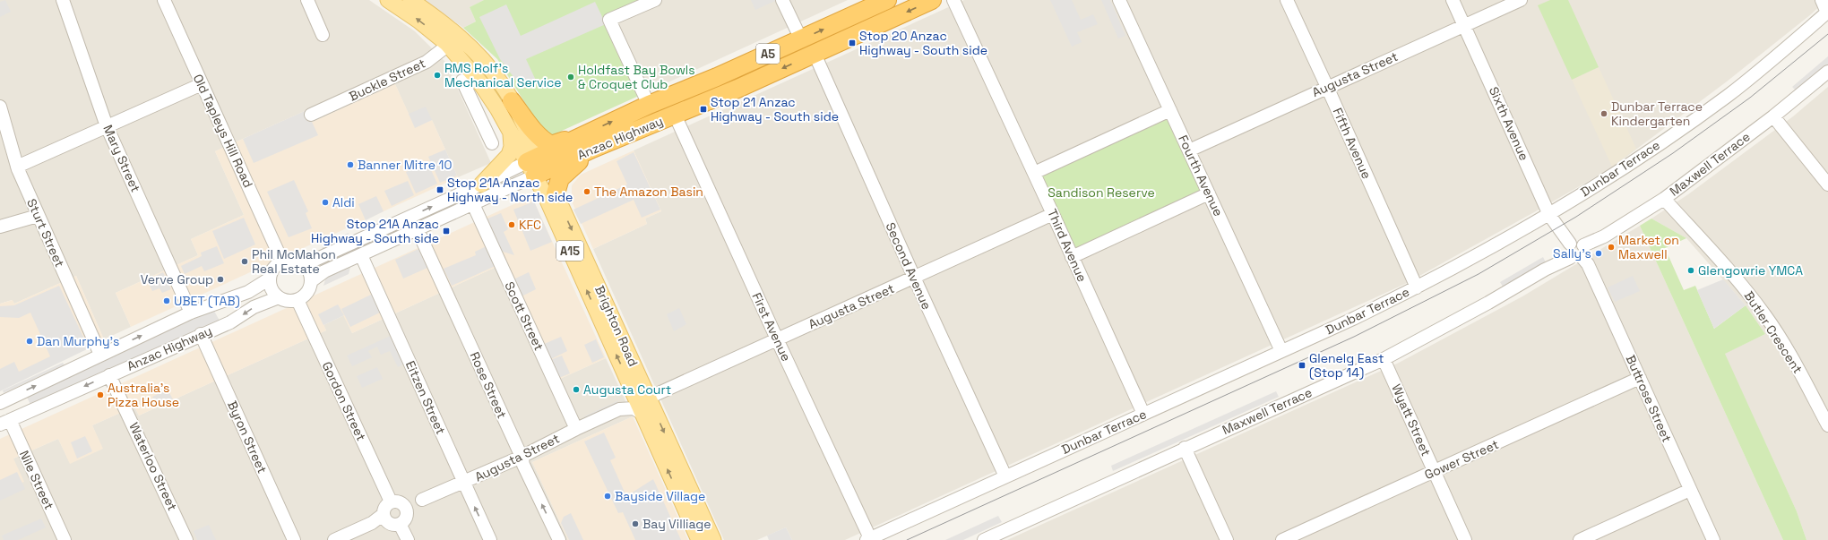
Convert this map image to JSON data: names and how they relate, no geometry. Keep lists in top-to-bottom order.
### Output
{
  "streets": {
    "highway": ["A5", "Anzac Highway"],
    "main road": ["A15", "Brighton Road"],
    "street": [
      "Augusta Street",
      "Buckle Street",
      "Sixth Avenue",
      "Old Tapleys Hill Road",
      "Fifth Avenue",
      "Mary Street",
      "Maxwell Terrace",
      "Dunbar Terrace",
      "Fourth Avenue",
      "Sturt Street",
      "Third Avenue",
      "Second Avenue",
      "Scott Street",
      "First Avenue",
      "Butler Crescent",
      "Rose Street",
      "Eitzen Street",
      "Buttrose Street",
      "Gordon Street",
      "Wyatt Street",
      "Byron Street",
      "Gower Street",
      "Waterloo Street",
      "Nile Street"
    ]
  },
  "crossings": [
    ["Augusta Street", "Sixth Avenue"],
    ["Augusta Street", "Fifth Avenue"],
    ["Augusta Street", "Fourth Avenue"],
    ["Augusta Street", "Third Avenue"],
    ["Augusta Street", "Second Avenue"],
    ["Augusta Street", "Scott Street"],
    ["Augusta Street", "Brighton Road"],
    ["Augusta Street", "First Avenue"],
    ["Augusta Street", "Rose Street"],
    ["Augusta Street", "Eitzen Street"],
    ["Augusta Street", "Gordon Street"],
    ["Buckle Street", "A15"],
    ["Sixth Avenue", "Maxwell Terrace"],
    ["Sixth Avenue", "Dunbar Terrace"],
    ["Sixth Avenue", "Buttrose Street"],
    ["Old Tapleys Hill Road", "Anzac Highway"],
    ["Old Tapleys Hill Road", "Gordon Street"],
    ["Anzac Highway", "Mary Street"],
    ["Anzac Highway", "Sturt Street"],
    ["Anzac Highway", "A15"],
    ["Anzac Highway", "Second Avenue"],
    ["Anzac Highway", "Scott Street"],
    ["Anzac Highway", "Brighton Road"],
    ["Anzac Highway", "First Avenue"],
    ["Anzac Highway", "Rose Street"],
    ["Anzac Highway", "Eitzen Street"],
    ["Anzac Highway", "Gordon Street"],
    ["Anzac Highway", "Byron Street"],
    ["Anzac Highway", "Waterloo Street"],
    ["Anzac Highway", "Nile Street"],
    ["Fifth Avenue", "Dunbar Terrace"],
    ["Maxwell Terrace", "Butler Crescent"],
    ["Maxwell Terrace", "Buttrose Street"],
    ["Maxwell Terrace", "Wyatt Street"],
    ["Dunbar Terrace", "Fourth Avenue"],
    ["Dunbar Terrace", "Third Avenue"],
    ["Dunbar Terrace", "Second Avenue"],
    ["Dunbar Terrace", "First Avenue"],
    ["A15", "Brighton Road"],
    ["Buttrose Street", "Gower Street"],
    ["Wyatt Street", "Gower Street"]
  ],
  "parks": ["Sandison Reserve"],
  "places": {
    "transit": [
      "Stop 20 Anzac Highway - South side",
      "Stop 21 Anzac Highway - South side",
      "Stop 21A Anzac Highway - North side",
      "Stop 21A Anzac Highway - South side",
      "Glenelg East (Stop 14)"
    ],
    "other": [
      "RMS Rolf's Mechanical Service",
      "Holdfast Bay Bowls & Croquet Club",
      "Dunbar Terrace Kindergarten",
      "Banner Mitre 10",
      "The Amazon Basin",
      "Aldi",
      "KFC",
      "Market on Maxwell",
      "Sally's",
      "Phil McMahon Real Estate",
      "Glengowrie YMCA",
      "Verve Group",
      "UBET (TAB)",
      "Dan Murphy's",
      "Augusta Court",
      "Australia's Pizza House",
      "Bayside Village",
      "Bay Villiage"
    ]
  }
}
